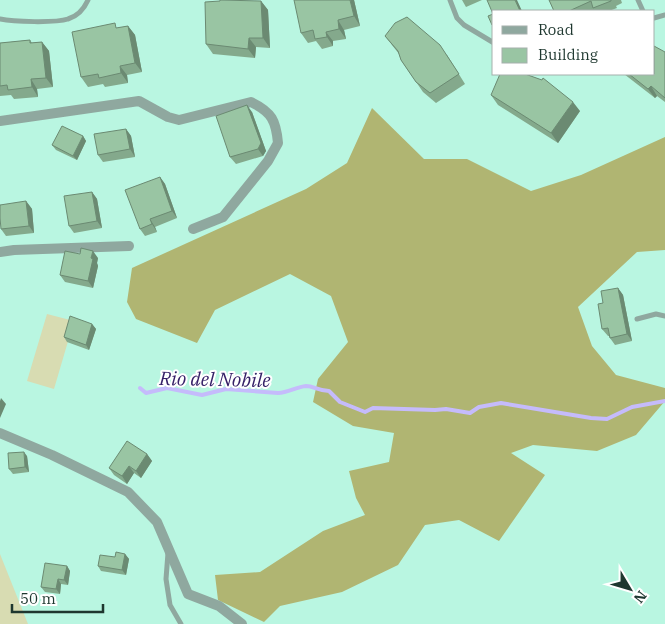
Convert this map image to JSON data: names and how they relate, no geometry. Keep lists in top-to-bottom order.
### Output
{
  "water": ["Rio del Nobile"],
  "legend": ["Road", "Building"],
  "scale_bar": "50 m",
  "north": "bottom right"
}
